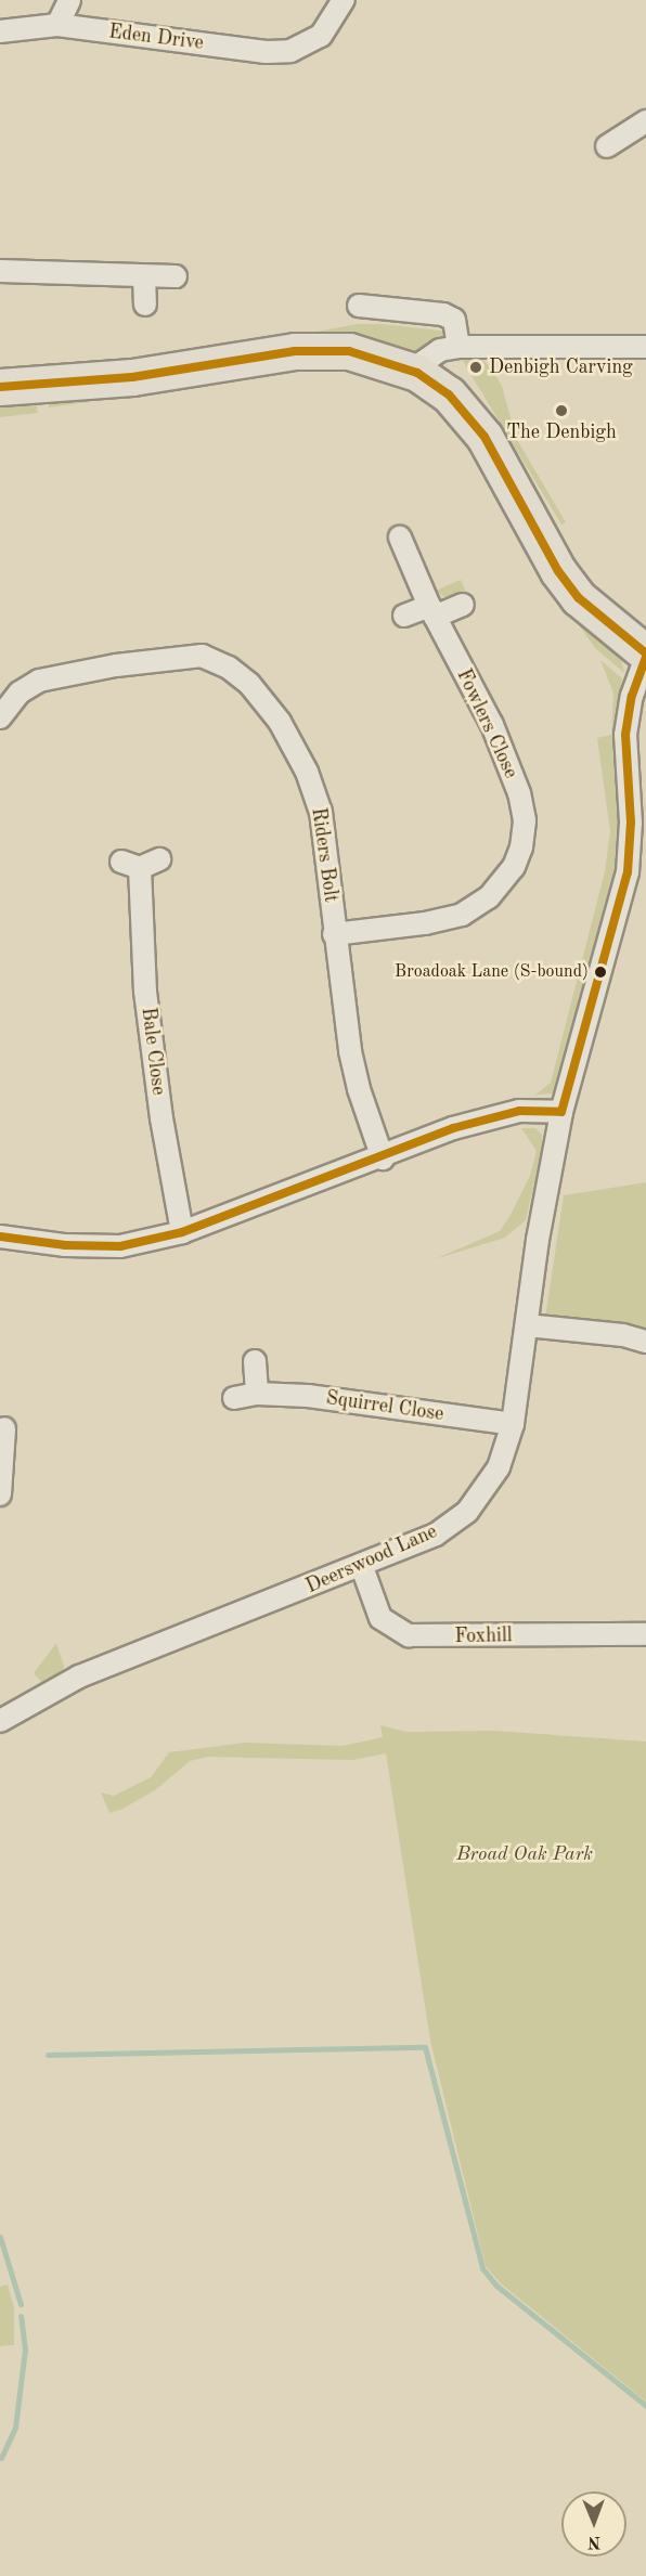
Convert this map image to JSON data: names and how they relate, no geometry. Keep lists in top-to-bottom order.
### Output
{
  "streets": {
    "street": [
      "Eden Drive",
      "Fowlers Close",
      "Riders Bolt",
      "Bale Close",
      "Squirrel Close",
      "Deerswood Lane",
      "Foxhill"
    ]
  },
  "crossings": [
    ["Fowlers Close", "Riders Bolt"],
    ["Squirrel Close", "Deerswood Lane"],
    ["Deerswood Lane", "Foxhill"]
  ],
  "parks": ["Broad Oak Park"],
  "places": ["Denbigh Carving", "The Denbigh", "Broadoak Lane (S-bound)"],
  "north": "bottom"
}
